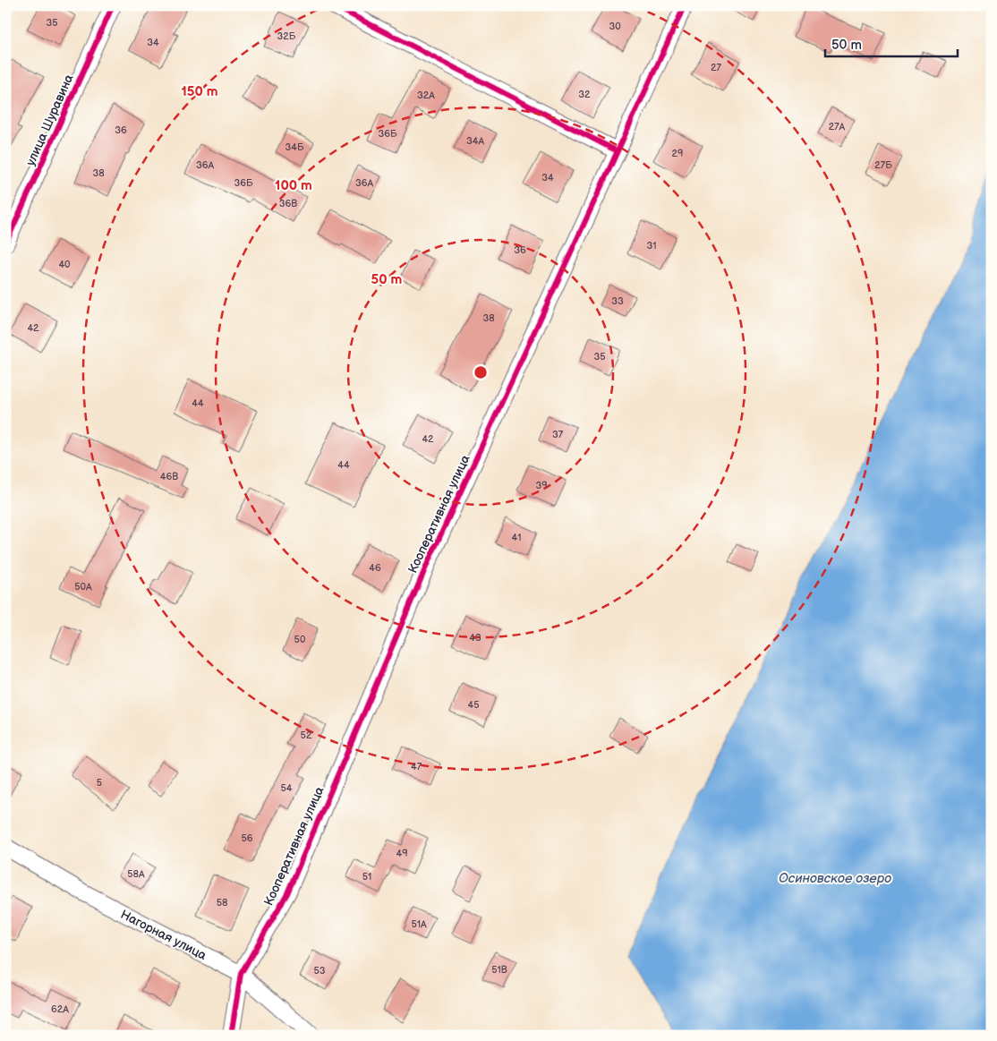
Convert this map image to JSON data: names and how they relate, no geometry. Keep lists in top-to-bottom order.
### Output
{
  "streets": {
    "street": ["улица Шуравина", "Кооперативная улица", "Нагорная улица"]
  },
  "crossings": [
    ["Кооперативная улица", "Нагорная улица"]
  ],
  "water": ["Осиновское озеро"],
  "house_numbers": [
    "35",
    "30",
    "32Б",
    "34",
    "27",
    "32",
    "32А",
    "27А",
    "36",
    "36Б",
    "34А",
    "34Б",
    "29",
    "36А",
    "27Б",
    "38",
    "34",
    "36Б",
    "36А",
    "36В",
    "31",
    "36",
    "40",
    "33",
    "38",
    "42",
    "35",
    "44",
    "37",
    "42",
    "44",
    "46В",
    "39",
    "41",
    "46",
    "50А",
    "43",
    "50",
    "45",
    "52",
    "47",
    "5",
    "54",
    "56",
    "49",
    "58А",
    "51",
    "58",
    "51А",
    "51В",
    "53",
    "62А"
  ],
  "scale_bar": "50 m",
  "rings": ["150 m", "100 m", "50 m"]
}
